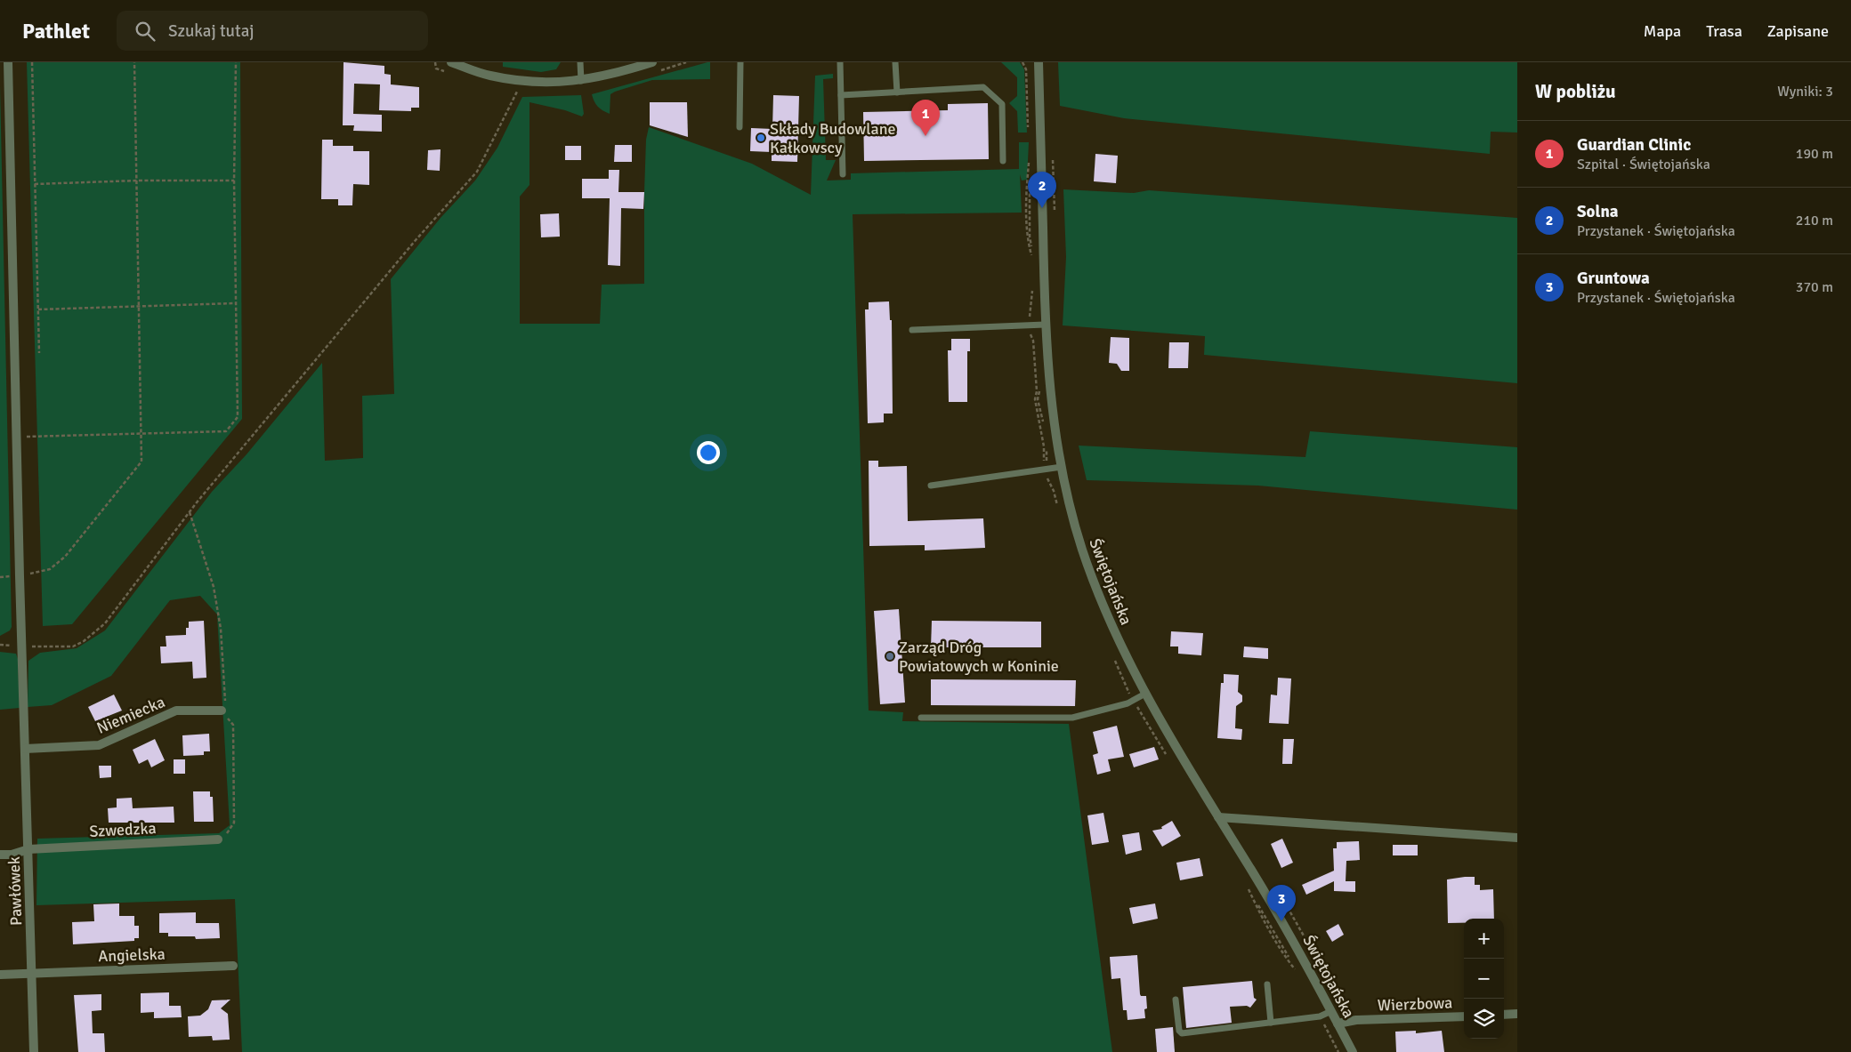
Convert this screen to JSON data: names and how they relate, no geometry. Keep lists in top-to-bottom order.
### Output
{
  "streets": {
    "street": [
      "Świętojańska",
      "Niemiecka",
      "Szwedzka",
      "Pawłówek",
      "Angielska",
      "Wierzbowa"
    ]
  },
  "crossings": [
    ["Świętojańska", "Wierzbowa"],
    ["Niemiecka", "Pawłówek"],
    ["Szwedzka", "Pawłówek"],
    ["Pawłówek", "Angielska"]
  ],
  "places": ["Składy Budowlane Kałkowscy", "Zarząd Dróg Powiatowych w Koninie"],
  "page": {
    "header": "Pathlet",
    "search": "Szukaj tutaj",
    "nav": ["Mapa", "Trasa", "Zapisane"],
    "heading": ["W pobliżu", "Wyniki: 3"],
    "pins": ["1", "2", "3"],
    "list": [
      {
        "mark": "1",
        "name": "Guardian Clinic",
        "note": "Szpital · Świętojańska",
        "value": "190 m"
      },
      {
        "mark": "2",
        "name": "Solna",
        "note": "Przystanek · Świętojańska",
        "value": "210 m"
      },
      {
        "mark": "3",
        "name": "Gruntowa",
        "note": "Przystanek · Świętojańska",
        "value": "370 m"
      }
    ],
    "map_buttons": ["+", "−"]
  }
}
